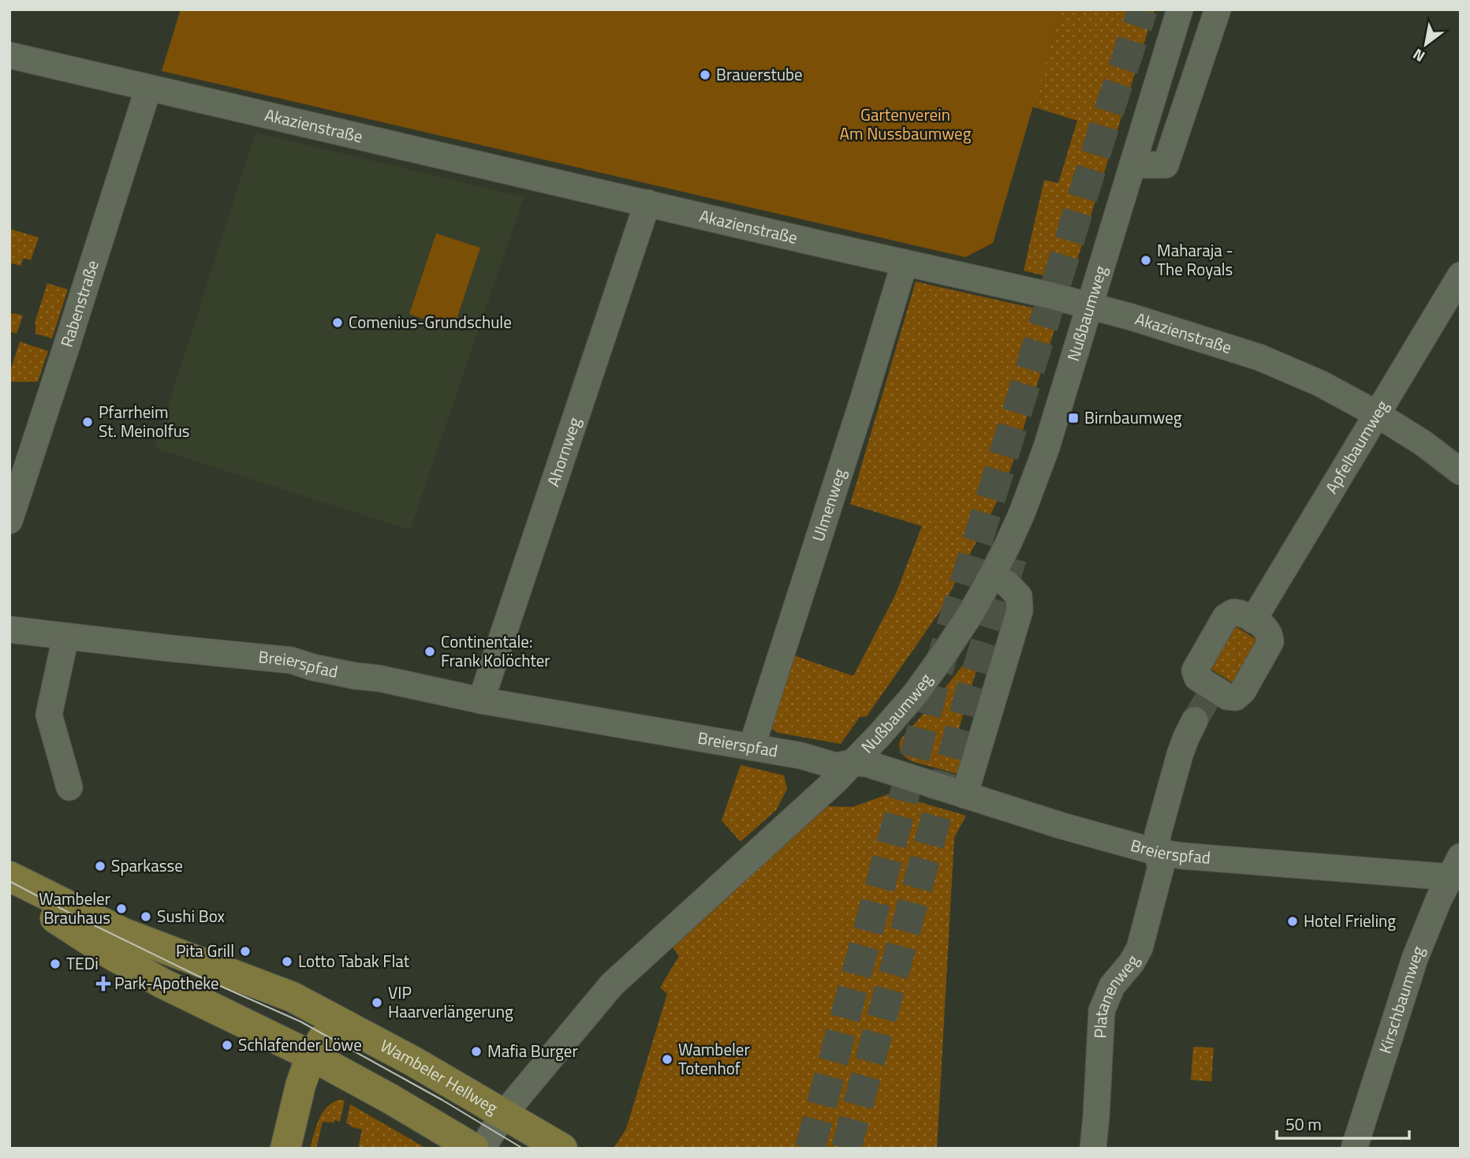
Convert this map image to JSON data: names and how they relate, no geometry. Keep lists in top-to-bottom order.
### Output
{
  "streets": {
    "main road": ["Wambeler Hellweg"],
    "street": [
      "Akazienstraße",
      "Rabenstraße",
      "Nußbaumweg",
      "Apfelbaumweg",
      "Ahornweg",
      "Ulmenweg",
      "Breierspfad",
      "Platanenweg",
      "Kirschbaumweg"
    ]
  },
  "crossings": [
    ["Akazienstraße", "Rabenstraße"],
    ["Akazienstraße", "Nußbaumweg"],
    ["Akazienstraße", "Apfelbaumweg"],
    ["Akazienstraße", "Ahornweg"],
    ["Akazienstraße", "Ulmenweg"],
    ["Nußbaumweg", "Breierspfad"],
    ["Nußbaumweg", "Wambeler Hellweg"],
    ["Ahornweg", "Breierspfad"],
    ["Ulmenweg", "Breierspfad"],
    ["Breierspfad", "Platanenweg"],
    ["Breierspfad", "Kirschbaumweg"]
  ],
  "parks": ["Gartenverein Am Nussbaumweg"],
  "places": {
    "other": [
      "Brauerstube",
      "Maharaja - The Royals",
      "Comenius-Grundschule",
      "Pfarrheim St. Meinolfus",
      "Continentale: Frank Kolöchter",
      "Sparkasse",
      "Wambeler Brauhaus",
      "Sushi Box",
      "Hotel Frieling",
      "Pita Grill",
      "Lotto Tabak Flat",
      "TEDi",
      "VIP Haarverlängerung",
      "Schlafender Löwe",
      "Mafia Burger",
      "Wambeler Totenhof"
    ],
    "transit": ["Birnbaumweg"],
    "health": ["Park-Apotheke"]
  },
  "scale_bar": "50 m",
  "north": "bottom left"
}
